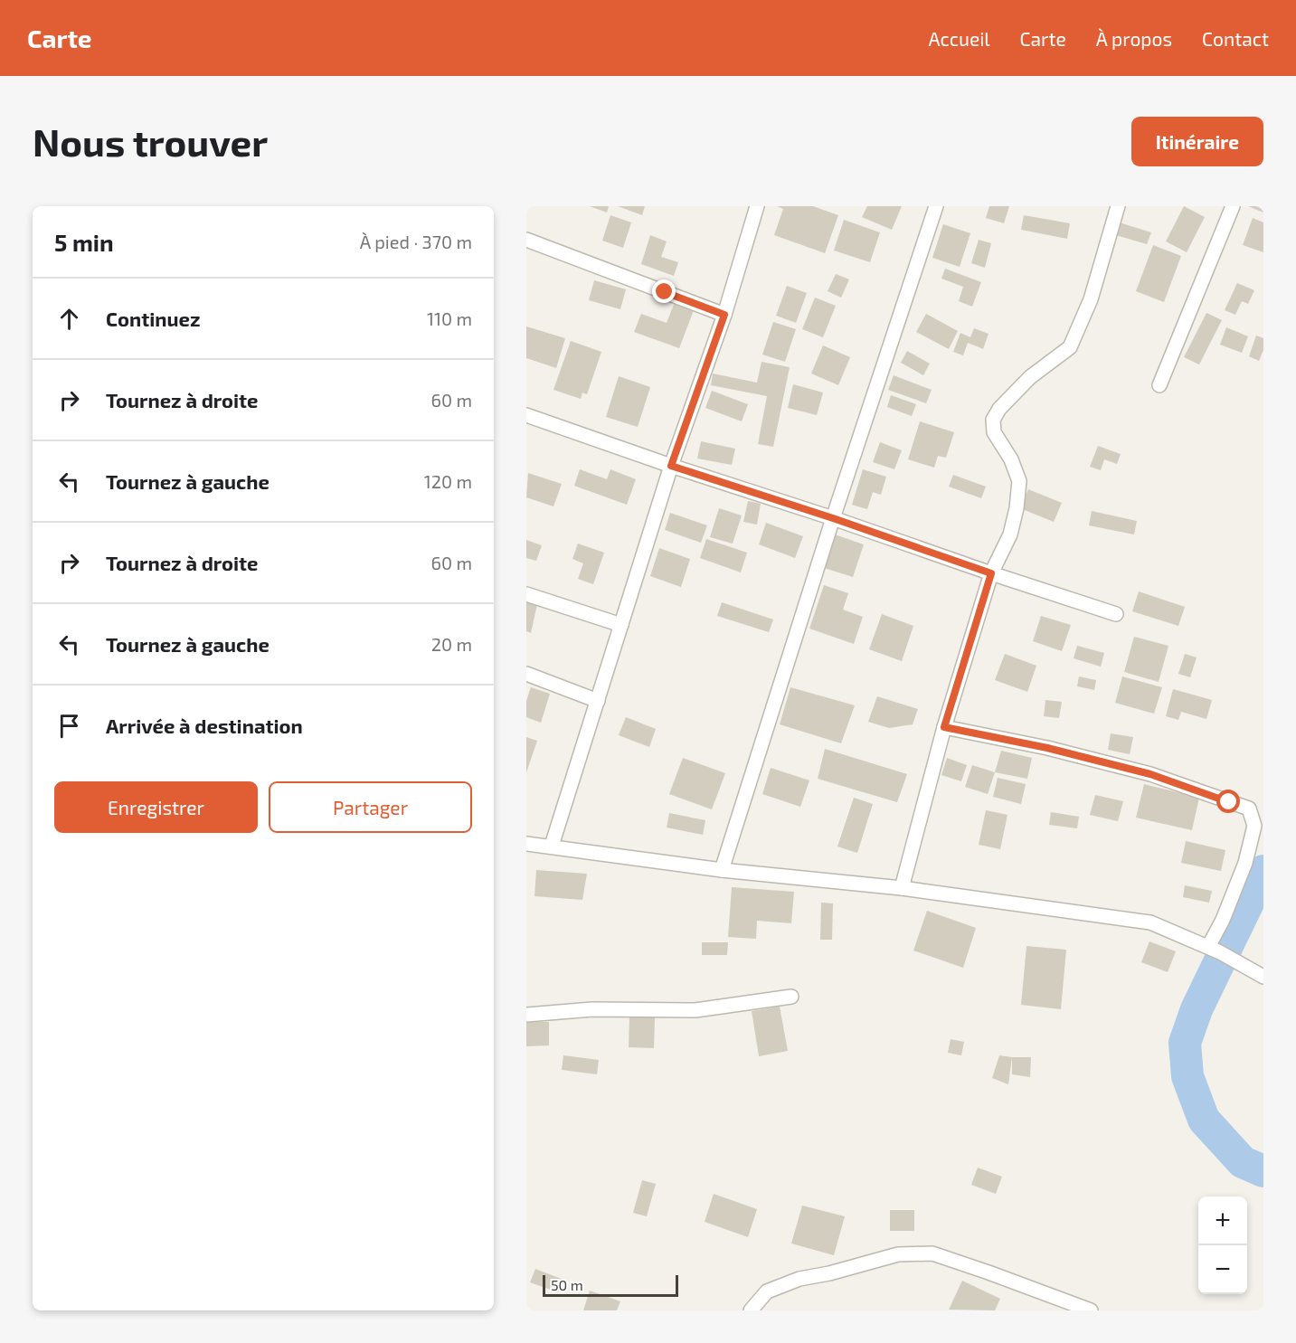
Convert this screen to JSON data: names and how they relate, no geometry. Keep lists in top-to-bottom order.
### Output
{
  "scale_bar": "50 m",
  "page": {
    "header": "Carte",
    "nav": [
      "Accueil",
      "Carte",
      "À propos",
      "Contact"
    ],
    "buttons": [
      "Itinéraire",
      ["Enregistrer", "Partager"]
    ],
    "title": "Nous trouver",
    "heading": ["5 min", "À pied · 370 m"],
    "list": [
      ["Continuez", "110 m"],
      ["Tournez à droite", "60 m"],
      ["Tournez à gauche", "120 m"],
      ["Tournez à droite", "60 m"],
      ["Tournez à gauche", "20 m"],
      "Arrivée à destination"
    ],
    "map_buttons": ["+", "−"],
    "scale": "50 m"
  }
}
